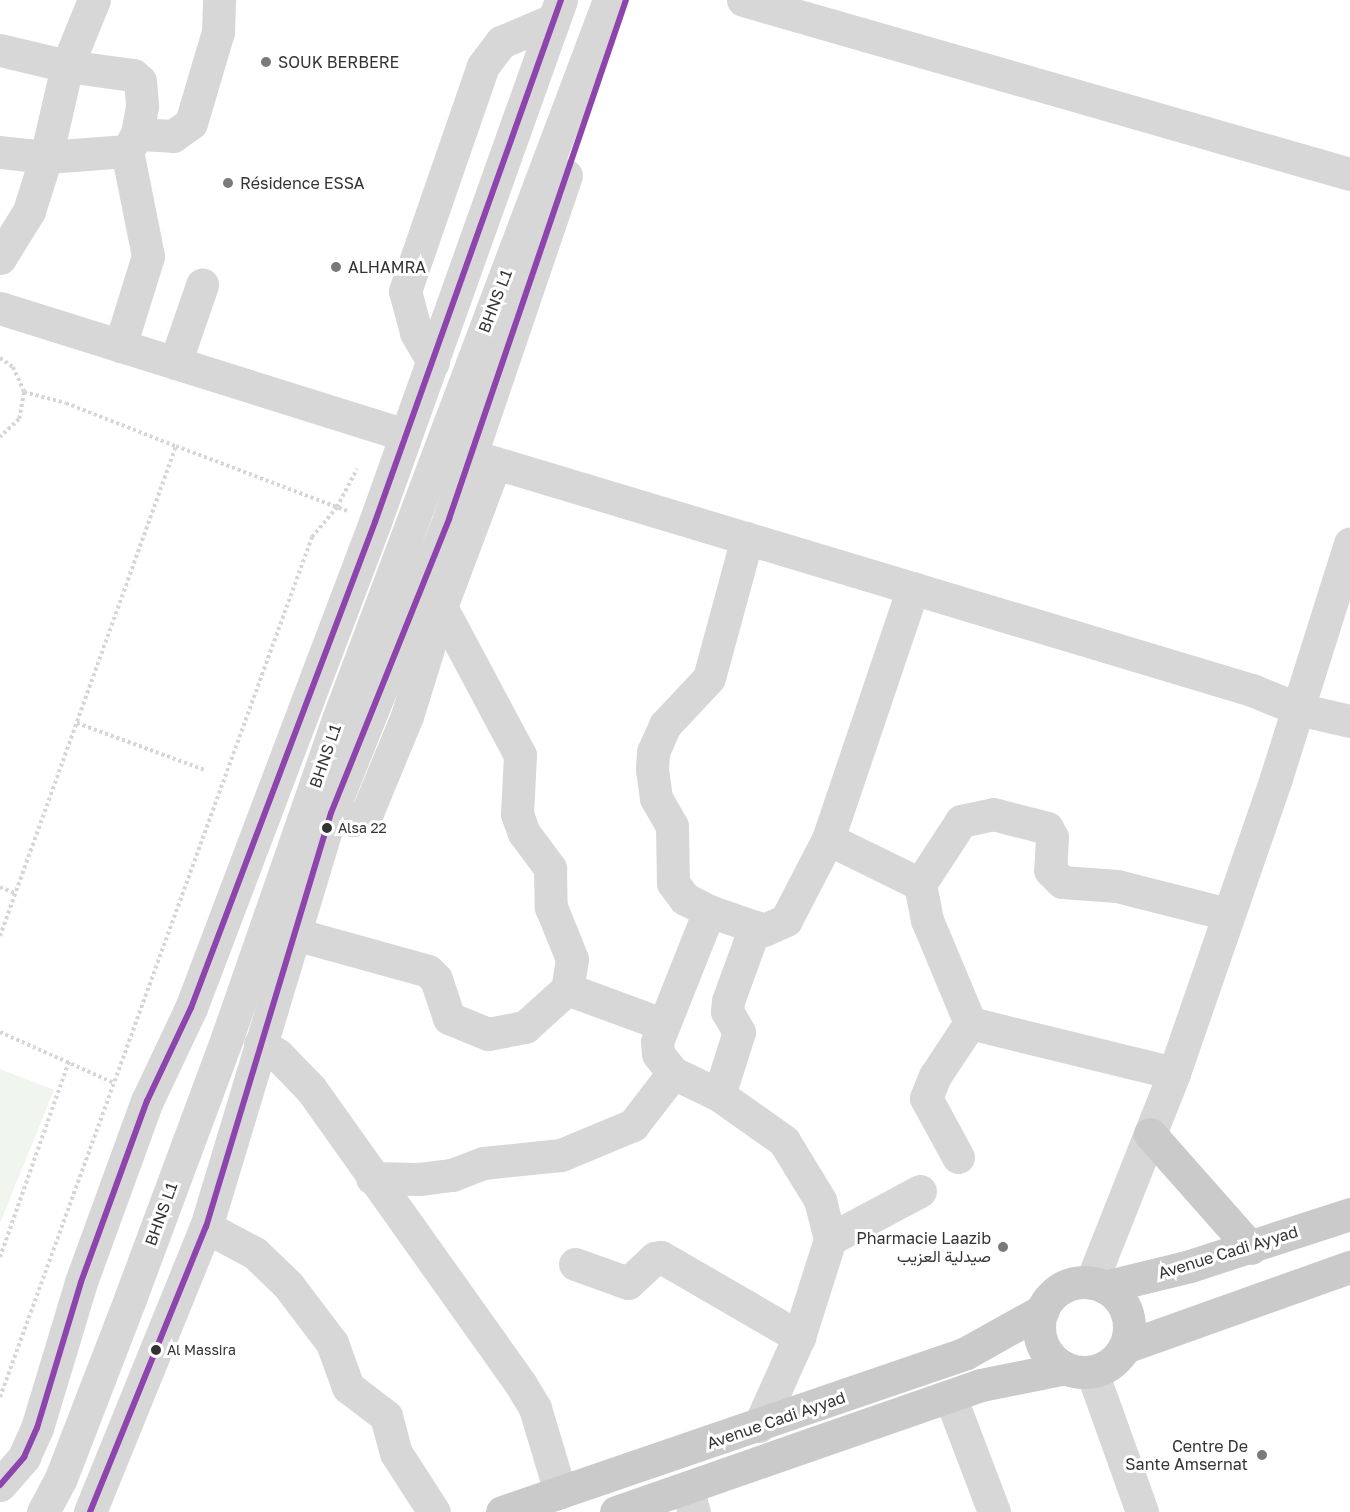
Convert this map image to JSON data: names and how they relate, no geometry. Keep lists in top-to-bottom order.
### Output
{
  "streets": {
    "main road": ["Avenue Cadi Ayyad"],
    "street": ["BHNS L1"]
  },
  "places": [
    "SOUK BERBERE",
    "Résidence ESSA",
    "ALHAMRA",
    "Alsa 22",
    "Pharmacie Laazib صيدلية العزيب",
    "Al Massira",
    "Centre De Sante Amsernat"
  ],
  "lines": ["transit line 22"]
}
